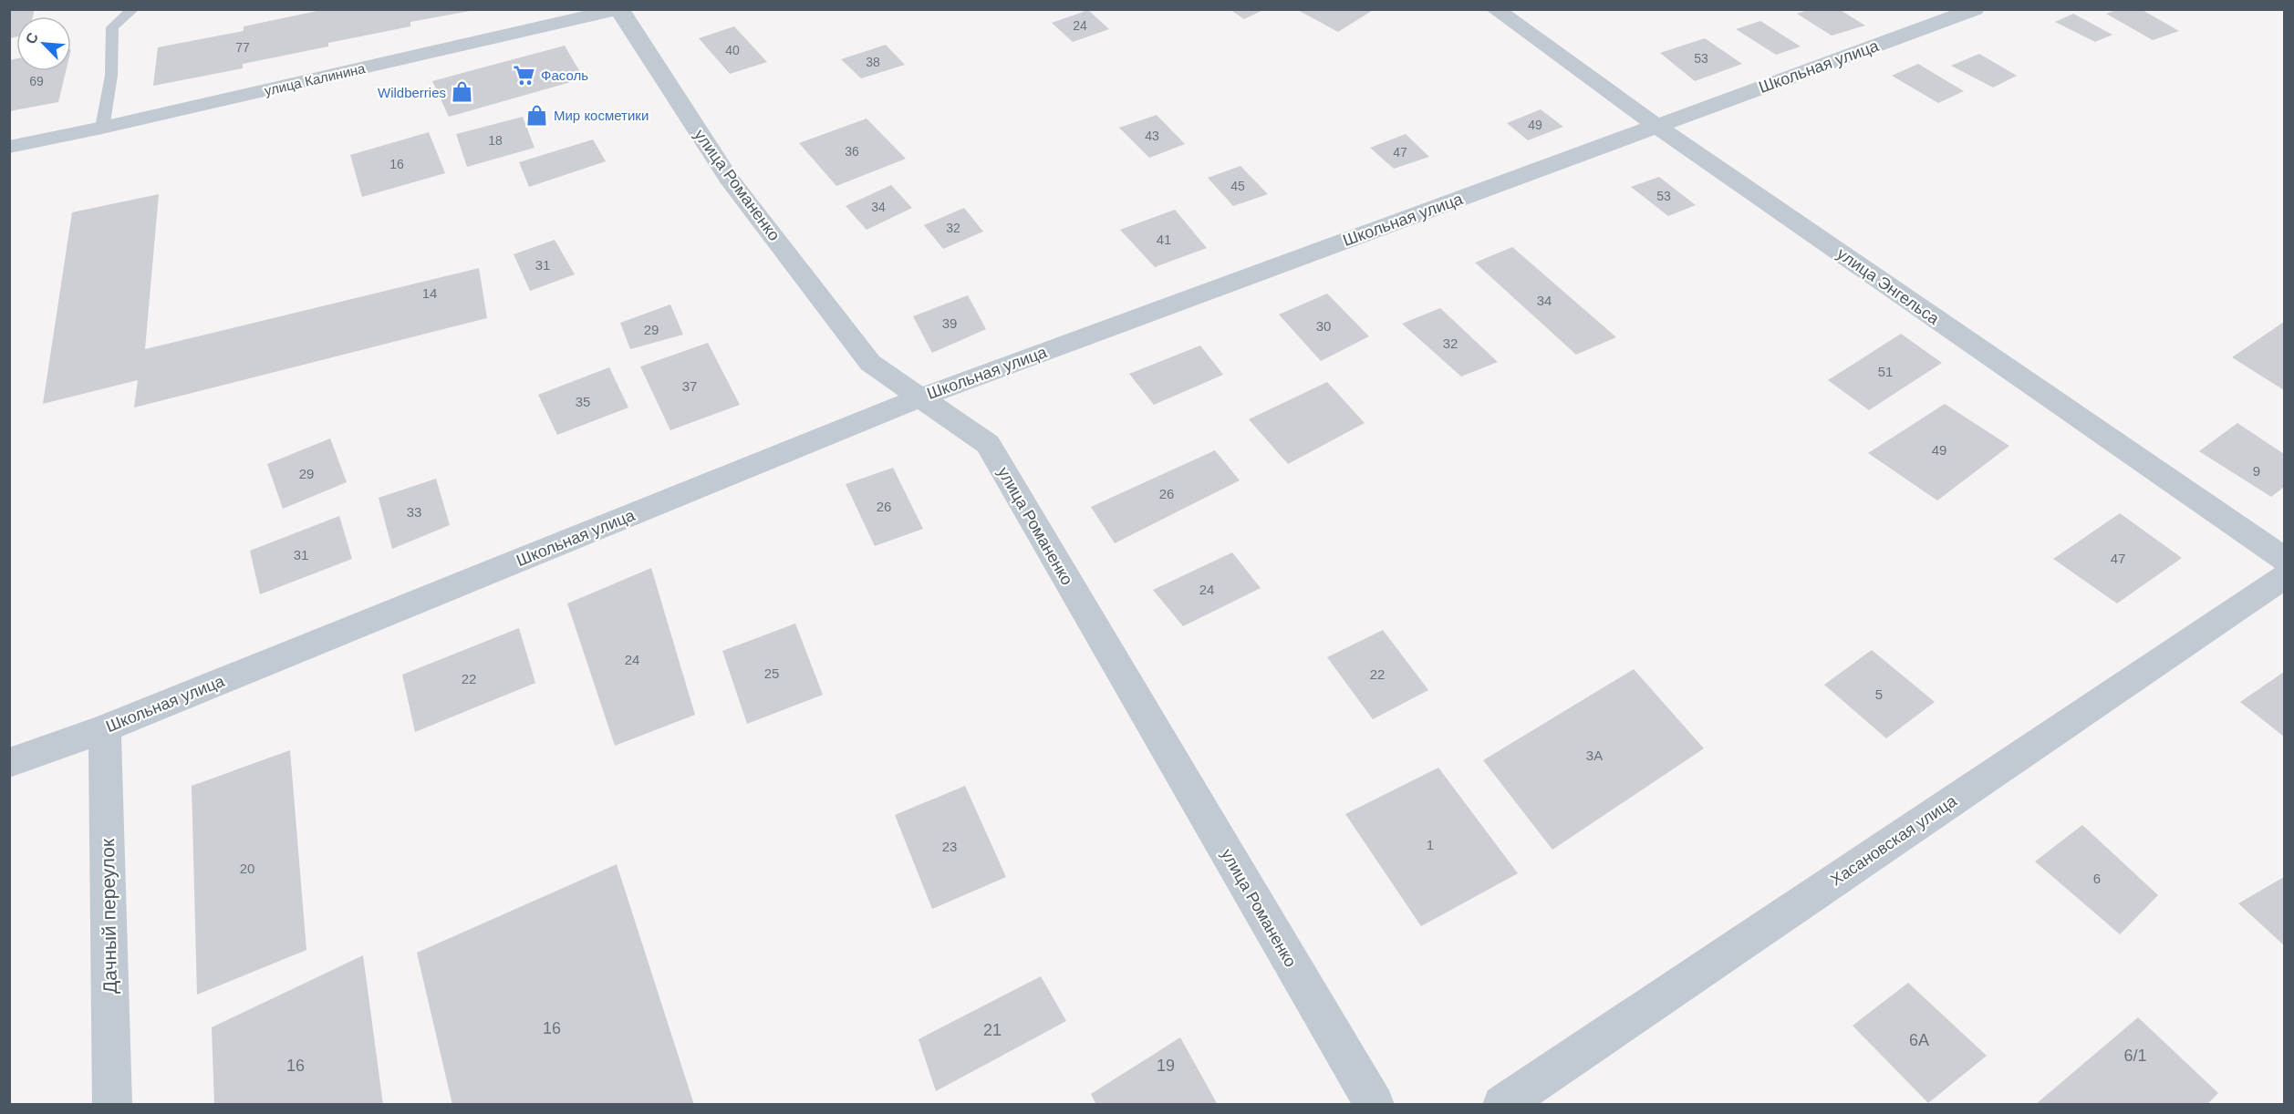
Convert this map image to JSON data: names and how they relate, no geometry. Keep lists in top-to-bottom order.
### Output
{
  "streets": {
    "street": [
      "Школьная улица",
      "улица Калинина",
      "улица Романенко",
      "улица Энгельса",
      "Хасановская улица",
      "Дачный переулок"
    ]
  },
  "crossings": [
    ["Школьная улица", "улица Романенко"],
    ["Школьная улица", "улица Энгельса"],
    ["Школьная улица", "Дачный переулок"],
    ["улица Калинина", "улица Романенко"]
  ],
  "places": {
    "supermarket": ["Фасоль"],
    "shop": ["Wildberries", "Мир косметики"]
  },
  "house_numbers": [
    "24",
    "77",
    "40",
    "53",
    "38",
    "69",
    "49",
    "43",
    "18",
    "36",
    "47",
    "16",
    "45",
    "53",
    "34",
    "32",
    "41",
    "31",
    "14",
    "34",
    "39",
    "30",
    "29",
    "32",
    "51",
    "37",
    "35",
    "49",
    "9",
    "29",
    "26",
    "26",
    "33",
    "31",
    "47",
    "24",
    "24",
    "25",
    "22",
    "22",
    "5",
    "3А",
    "1",
    "23",
    "20",
    "6",
    "16",
    "21",
    "6А",
    "6/1",
    "16",
    "19"
  ],
  "north": "top left"
}
